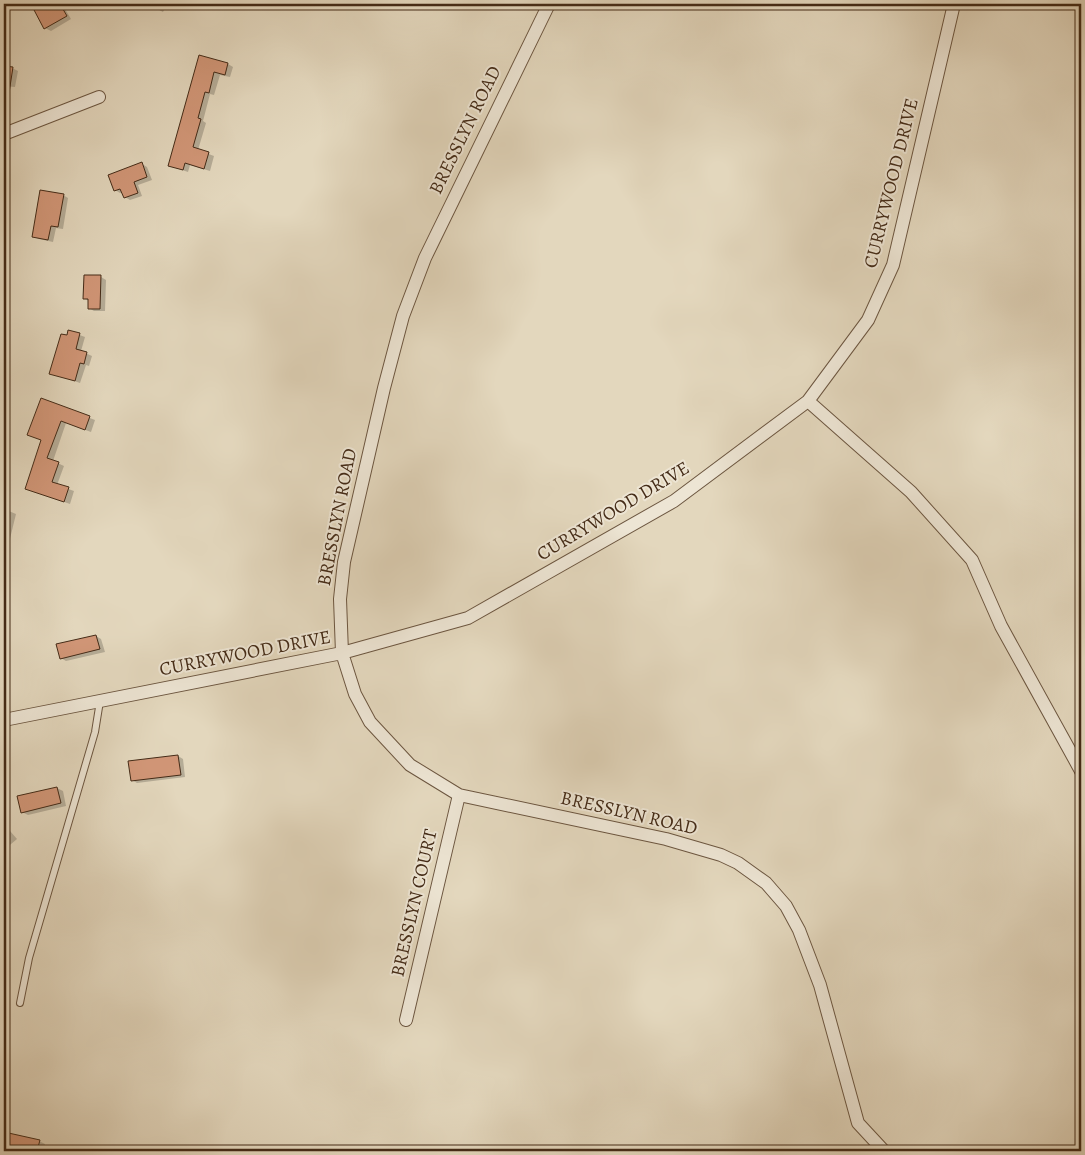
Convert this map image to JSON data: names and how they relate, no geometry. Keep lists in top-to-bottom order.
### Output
{
  "streets": {
    "street": ["BRESSLYN ROAD", "CURRYWOOD DRIVE", "BRESSLYN COURT"]
  },
  "crossings": [
    ["BRESSLYN ROAD", "CURRYWOOD DRIVE"],
    ["BRESSLYN ROAD", "BRESSLYN COURT"]
  ]
}
